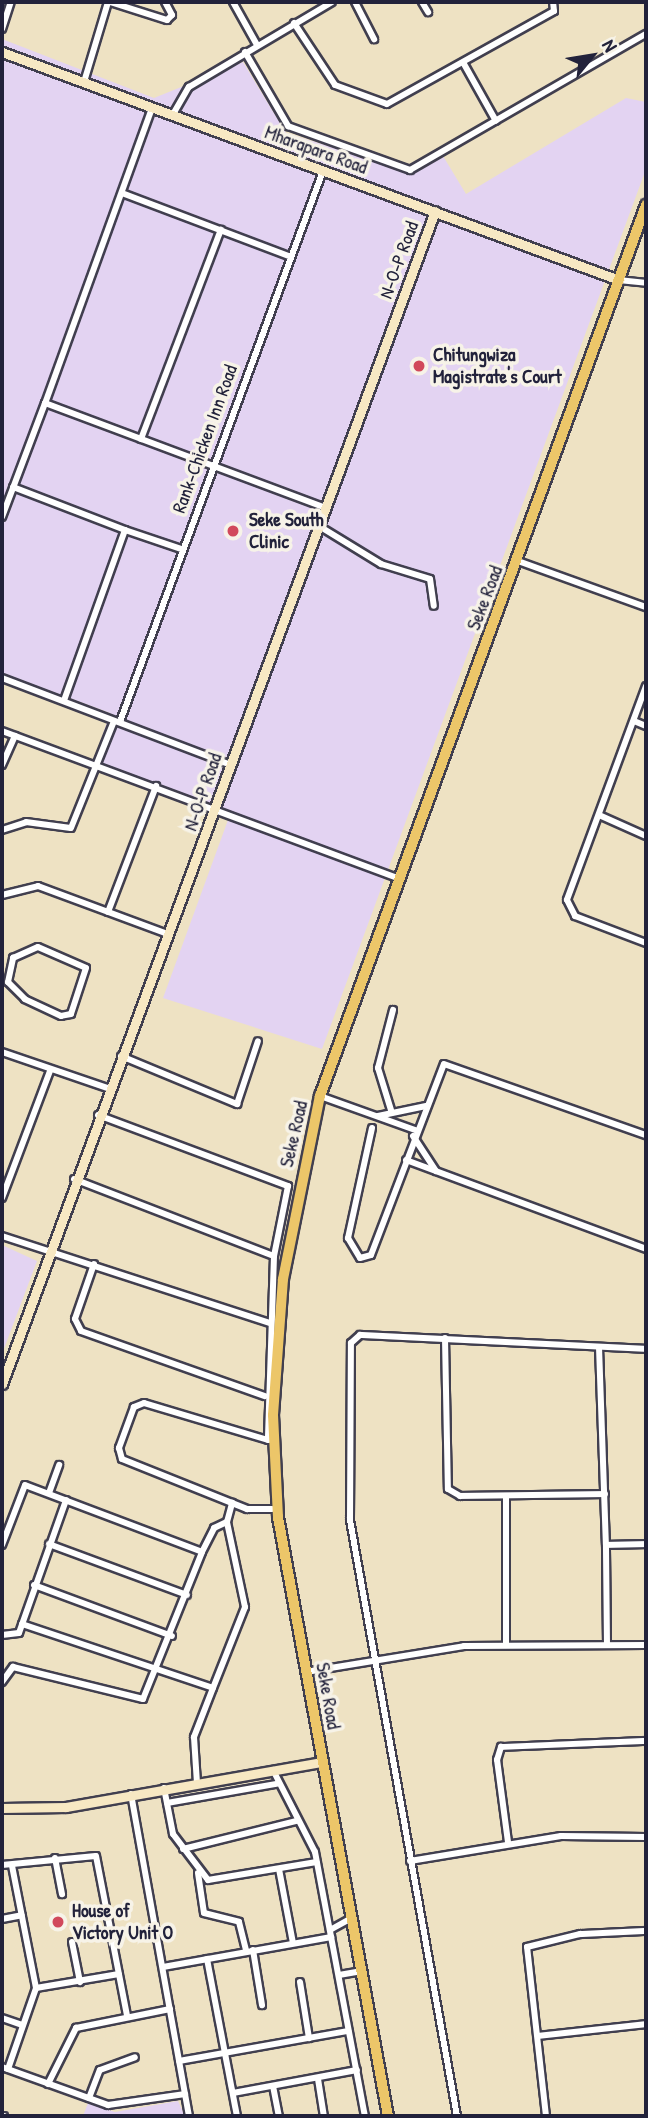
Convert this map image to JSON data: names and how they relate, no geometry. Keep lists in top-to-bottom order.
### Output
{
  "streets": {
    "main road": ["Seke Road"],
    "street": ["Mharapara Road", "N-O-P Road", "Rank-Chicken Inn Road"]
  },
  "crossings": [
    ["Mharapara Road", "N-O-P Road"],
    ["Mharapara Road", "Rank-Chicken Inn Road"],
    ["Mharapara Road", "Seke Road"]
  ],
  "places": ["Chitungwiza Magistrate's Court", "Seke South Clinic", "House of Victory Unit O"],
  "north": "top right"
}
